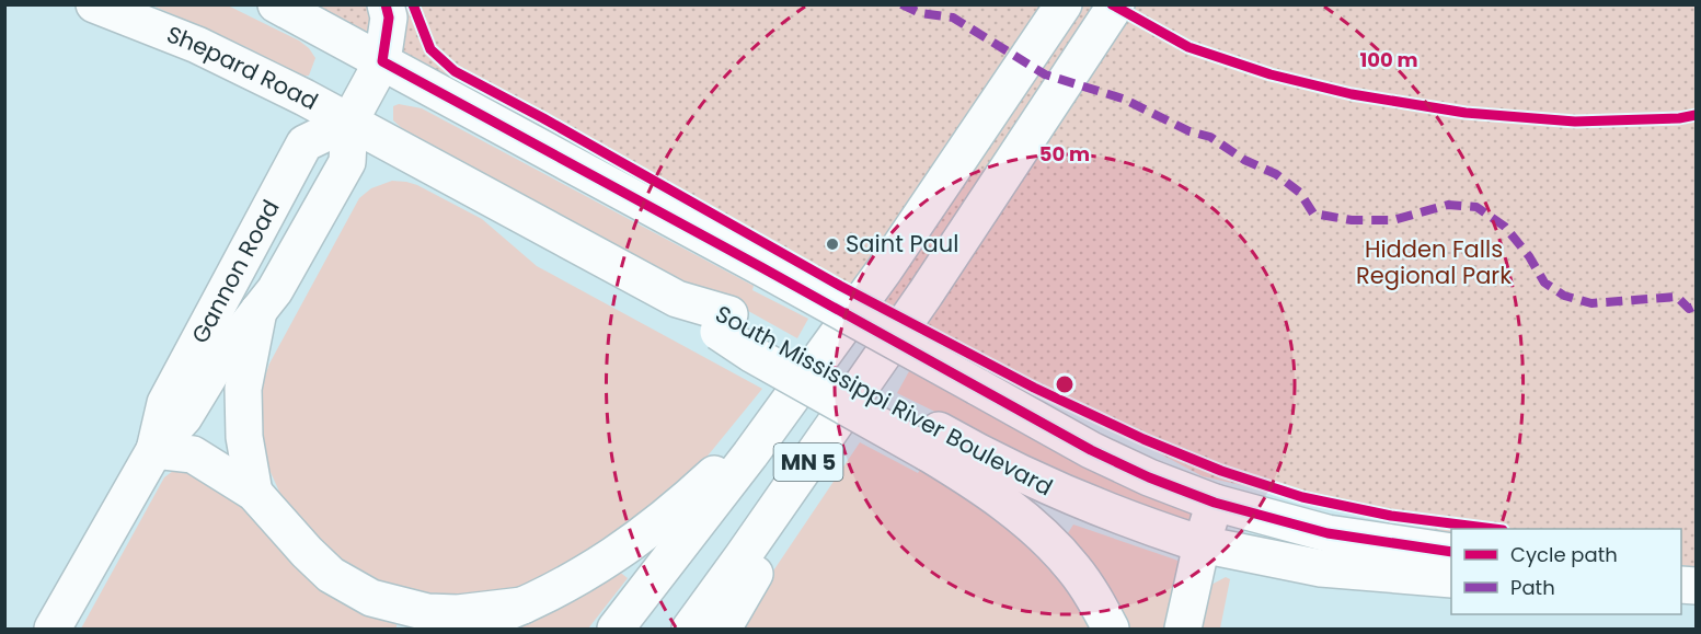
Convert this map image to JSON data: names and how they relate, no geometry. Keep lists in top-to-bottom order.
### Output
{
  "streets": {
    "main road": [
      "Shepard Road",
      "Gannon Road",
      "South Mississippi River Boulevard",
      "MN 5"
    ]
  },
  "crossings": [
    ["Shepard Road", "Gannon Road"],
    ["Shepard Road", "South Mississippi River Boulevard"],
    ["Gannon Road", "South Mississippi River Boulevard"]
  ],
  "parks": ["Hidden Falls Regional Park"],
  "places": ["Saint Paul"],
  "legend": ["Cycle path", "Path"],
  "rings": ["100 m", "50 m"]
}
